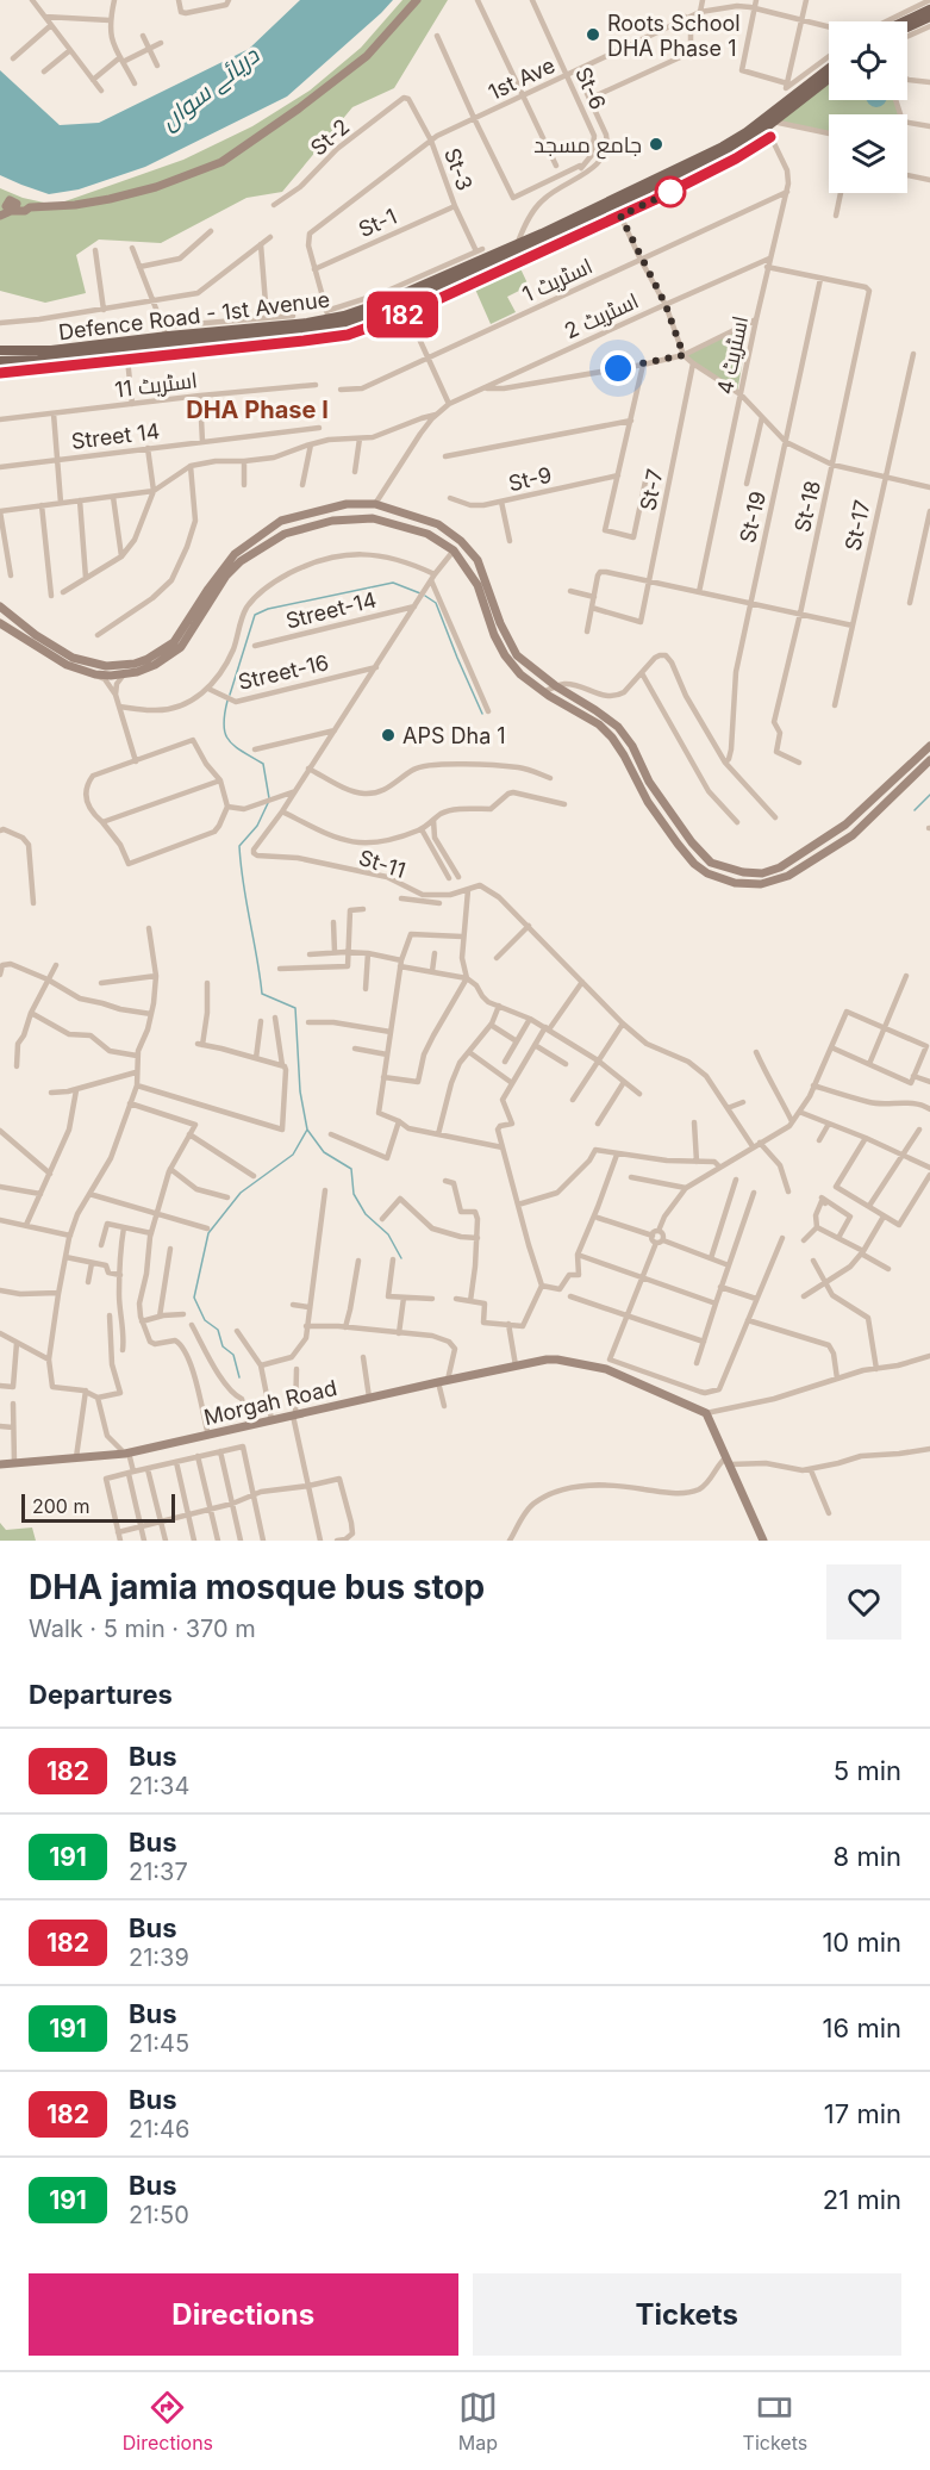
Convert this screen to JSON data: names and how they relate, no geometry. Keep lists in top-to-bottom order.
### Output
{
  "streets": {
    "main road": ["Defence Road - 1st Avenue"],
    "street": [
      "1st Ave",
      "St-6",
      "St-2",
      "St-3",
      "St-1",
      "اسٹریٹ 1",
      "اسٹریٹ 2",
      "اسٹریٹ 4",
      "اسٹریٹ 11",
      "Street 14",
      "St-9",
      "St-7",
      "St-18",
      "St-19",
      "St-17",
      "Street-14",
      "Street-16",
      "St-11",
      "Morgah Road"
    ]
  },
  "crossings": [
    ["1st Ave", "St-6"],
    ["1st Ave", "St-3"],
    ["1st Ave", "St-1"],
    ["1st Ave", "Defence Road - 1st Avenue"],
    ["St-2", "St-3"],
    ["St-3", "St-1"],
    ["St-3", "Defence Road - 1st Avenue"],
    ["اسٹریٹ 1", "اسٹریٹ 4"],
    ["اسٹریٹ 2", "اسٹریٹ 4"],
    ["St-18", "St-19"],
    ["Street-14", "St-11"],
    ["Street-16", "St-11"]
  ],
  "districts": ["DHA Phase I"],
  "water": ["دریائے سواں"],
  "places": ["Roots School DHA Phase 1", "جامع مسجد", "APS Dha 1"],
  "lines": ["bus line 182"],
  "scale_bar": "200 m",
  "page": {
    "on_map": "182",
    "scale": "200 m",
    "heading": [
      ["DHA jamia mosque bus stop", "Walk · 5 min · 370 m"],
      "Departures"
    ],
    "list": [
      {
        "mark": "182",
        "name": "Bus",
        "note": "21:34",
        "value": "5 min"
      },
      {
        "mark": "191",
        "name": "Bus",
        "note": "21:37",
        "value": "8 min"
      },
      {
        "mark": "182",
        "name": "Bus",
        "note": "21:39",
        "value": "10 min"
      },
      {
        "mark": "191",
        "name": "Bus",
        "note": "21:45",
        "value": "16 min"
      },
      {
        "mark": "182",
        "name": "Bus",
        "note": "21:46",
        "value": "17 min"
      },
      {
        "mark": "191",
        "name": "Bus",
        "note": "21:50",
        "value": "21 min"
      }
    ],
    "buttons": ["Directions", "Tickets"],
    "tabs": ["Directions", "Map", "Tickets"]
  }
}
